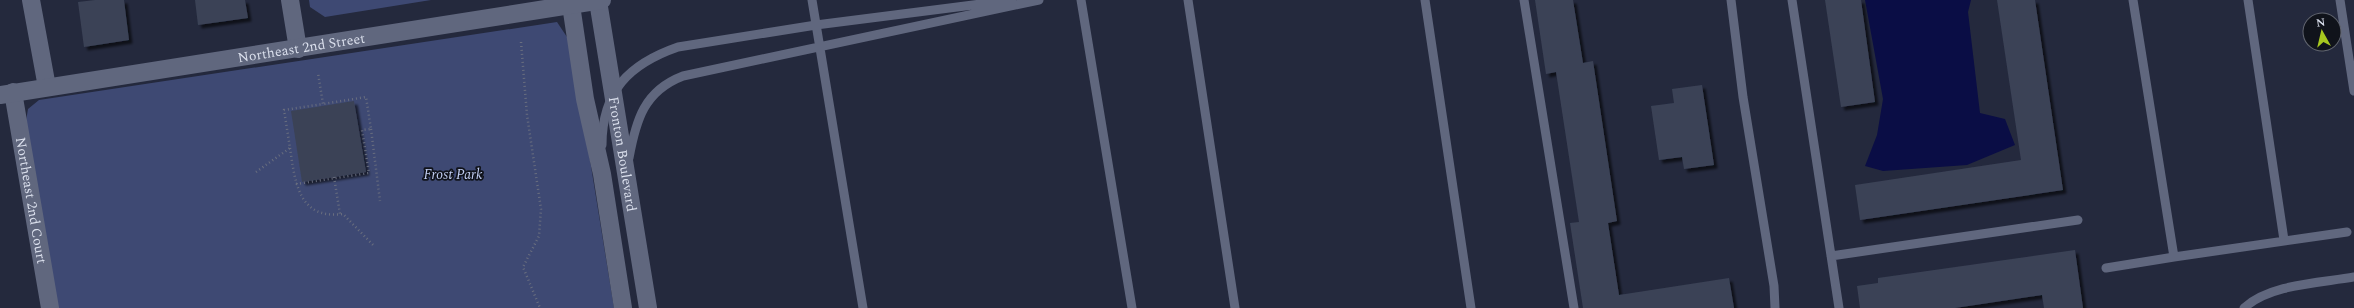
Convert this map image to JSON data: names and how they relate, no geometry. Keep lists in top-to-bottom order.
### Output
{
  "streets": {
    "street": ["Northeast 2nd Street", "Fronton Boulevard", "Northeast 2nd Court"]
  },
  "crossings": [
    ["Northeast 2nd Street", "Fronton Boulevard"],
    ["Northeast 2nd Street", "Northeast 2nd Court"]
  ],
  "parks": ["Frost Park"],
  "north": "top"
}
